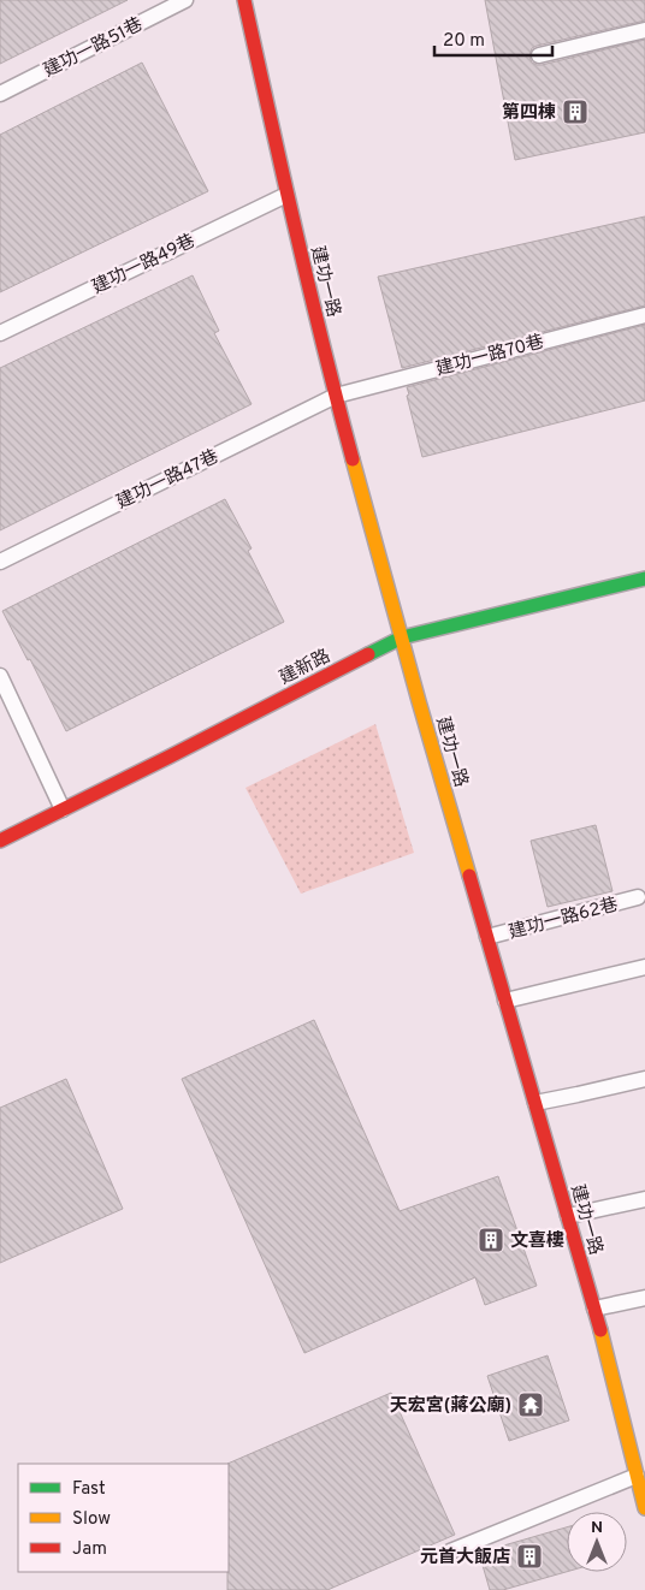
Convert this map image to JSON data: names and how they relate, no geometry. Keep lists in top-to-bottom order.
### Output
{
  "streets": {
    "street": ["建功一路", "建新路"],
    "lane": [
      "建功一路51巷",
      "建功一路49巷",
      "建功一路70巷",
      "建功一路47巷",
      "建功一路62巷"
    ]
  },
  "crossings": [
    ["建功一路49巷", "建功一路"],
    ["建功一路", "建功一路70巷"],
    ["建功一路", "建功一路47巷"],
    ["建功一路", "建新路"],
    ["建功一路", "建功一路62巷"],
    ["建功一路70巷", "建功一路47巷"]
  ],
  "places": {
    "building": ["第四棟", "文喜樓", "元首大飯店"],
    "temple": ["天宏宮(蔣公廟)"]
  },
  "legend": ["Fast", "Slow", "Jam"],
  "scale_bar": "20 m",
  "north": "top"
}
